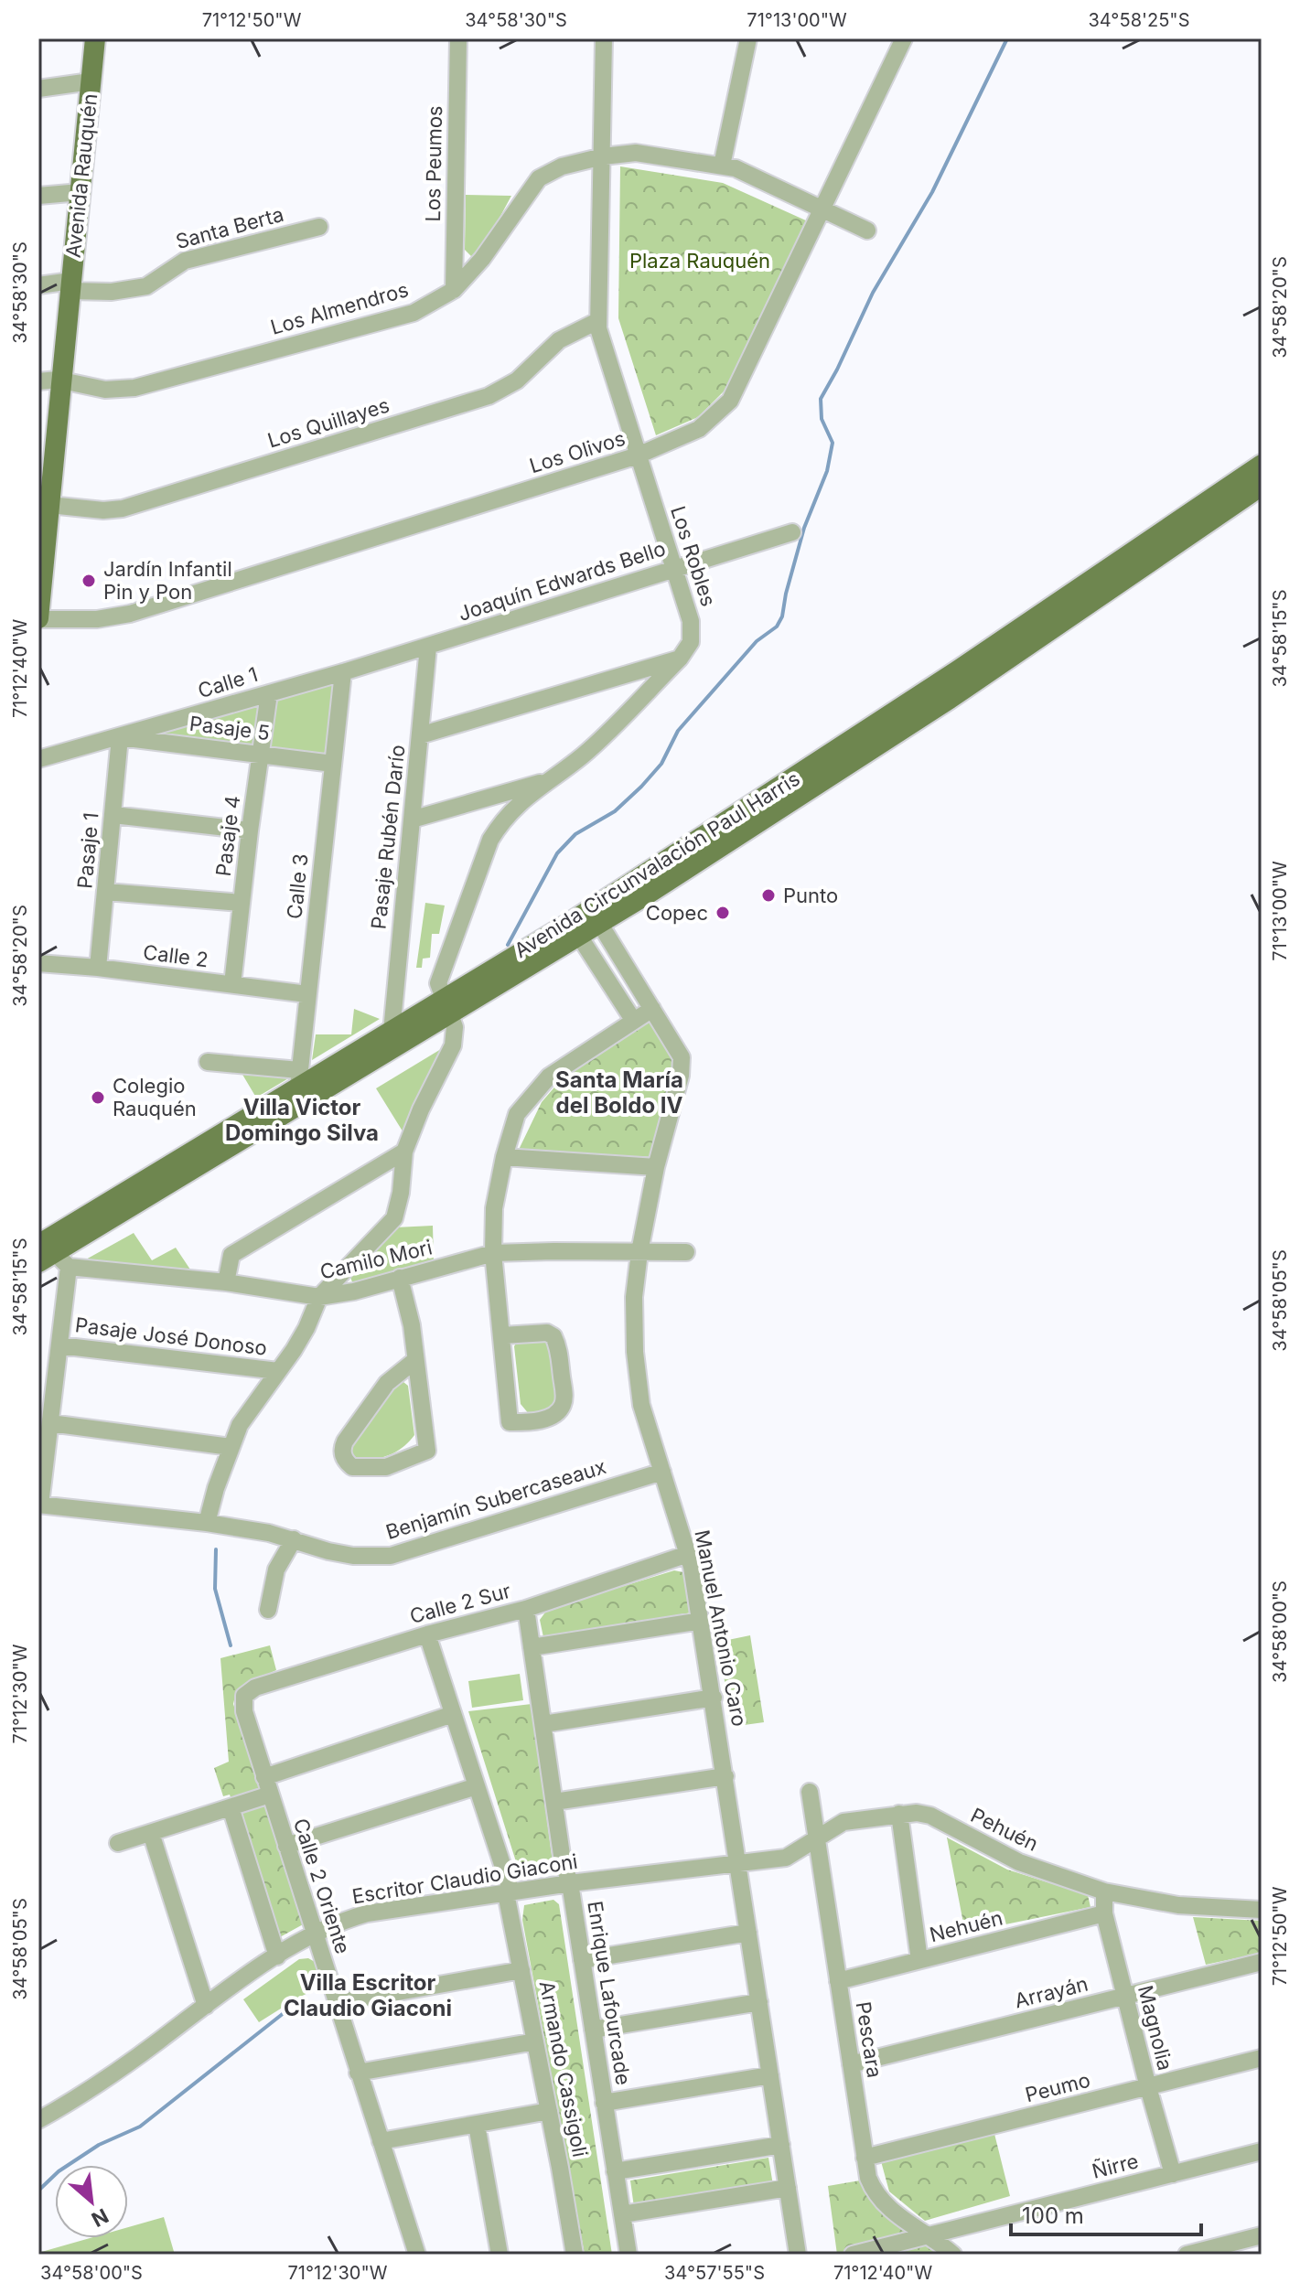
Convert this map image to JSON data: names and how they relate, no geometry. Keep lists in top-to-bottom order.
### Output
{
  "streets": {
    "main road": ["Avenida Rauquén", "Avenida Circunvalación Paul Harris"],
    "street": [
      "Los Peumos",
      "Santa Berta",
      "Los Almendros",
      "Los Quillayes",
      "Los Olivos",
      "Los Robles",
      "Joaquín Edwards Bello",
      "Calle 1",
      "Pasaje 5",
      "Pasaje 4",
      "Pasaje Rubén Darío",
      "Pasaje 1",
      "Calle 3",
      "Calle 2",
      "Camilo Mori",
      "Pasaje José Donoso",
      "Benjamín Subercaseaux",
      "Calle 2 Sur",
      "Manuel Antonio Caro",
      "Pehuén",
      "Escritor Claudio Giaconi",
      "Calle 2 Oriente",
      "Nehuén",
      "Arrayán",
      "Enrique Lafourcade",
      "Magnolia",
      "Pescara",
      "Armando Cassigoli",
      "Peumo",
      "Ñirre"
    ]
  },
  "crossings": [
    ["Los Peumos", "Los Almendros"],
    ["Avenida Rauquén", "Santa Berta"],
    ["Avenida Rauquén", "Los Almendros"],
    ["Avenida Rauquén", "Los Quillayes"],
    ["Avenida Rauquén", "Los Olivos"],
    ["Los Almendros", "Los Olivos"],
    ["Los Almendros", "Los Robles"],
    ["Los Quillayes", "Los Robles"],
    ["Los Olivos", "Los Robles"],
    ["Los Robles", "Joaquín Edwards Bello"],
    ["Los Robles", "Avenida Circunvalación Paul Harris"],
    ["Los Robles", "Camilo Mori"],
    ["Joaquín Edwards Bello", "Calle 1"],
    ["Joaquín Edwards Bello", "Pasaje Rubén Darío"],
    ["Calle 1", "Pasaje 5"],
    ["Calle 1", "Pasaje 4"],
    ["Calle 1", "Pasaje Rubén Darío"],
    ["Calle 1", "Pasaje 1"],
    ["Calle 1", "Calle 3"],
    ["Pasaje 5", "Pasaje 4"],
    ["Pasaje 5", "Pasaje 1"],
    ["Pasaje 5", "Calle 3"],
    ["Pasaje 4", "Calle 2"],
    ["Pasaje Rubén Darío", "Avenida Circunvalación Paul Harris"],
    ["Pasaje 1", "Calle 2"],
    ["Avenida Circunvalación Paul Harris", "Calle 3"],
    ["Avenida Circunvalación Paul Harris", "Camilo Mori"],
    ["Avenida Circunvalación Paul Harris", "Manuel Antonio Caro"],
    ["Calle 3", "Calle 2"],
    ["Camilo Mori", "Manuel Antonio Caro"],
    ["Benjamín Subercaseaux", "Manuel Antonio Caro"],
    ["Calle 2 Sur", "Manuel Antonio Caro"],
    ["Calle 2 Sur", "Calle 2 Oriente"],
    ["Calle 2 Sur", "Enrique Lafourcade"],
    ["Calle 2 Sur", "Armando Cassigoli"],
    ["Manuel Antonio Caro", "Pehuén"],
    ["Manuel Antonio Caro", "Escritor Claudio Giaconi"],
    ["Pehuén", "Escritor Claudio Giaconi"],
    ["Pehuén", "Magnolia"],
    ["Pehuén", "Pescara"],
    ["Escritor Claudio Giaconi", "Calle 2 Oriente"],
    ["Escritor Claudio Giaconi", "Enrique Lafourcade"],
    ["Escritor Claudio Giaconi", "Armando Cassigoli"],
    ["Nehuén", "Magnolia"],
    ["Nehuén", "Pescara"],
    ["Arrayán", "Magnolia"],
    ["Arrayán", "Pescara"],
    ["Magnolia", "Peumo"],
    ["Magnolia", "Ñirre"],
    ["Pescara", "Peumo"],
    ["Pescara", "Ñirre"]
  ],
  "districts": ["Santa María del Boldo IV", "Villa Victor Domingo Silva", "Villa Escritor Claudio Giaconi"],
  "parks": ["Plaza Rauquén"],
  "places": [
    "Jardín Infantil Pin y Pon",
    "Punto",
    "Copec",
    "Colegio Rauquén"
  ],
  "scale_bar": "100 m",
  "north": "bottom right",
  "coordinates": [
    "71°12'50\"W",
    "34°58'30\"S",
    "71°13'00\"W",
    "34°58'25\"S",
    "34°58'20\"S",
    "34°58'15\"S",
    "71°12'40\"W",
    "34°58'05\"S",
    "34°58'00\"S",
    "71°12'30\"W",
    "34°57'55\"S"
  ]
}
